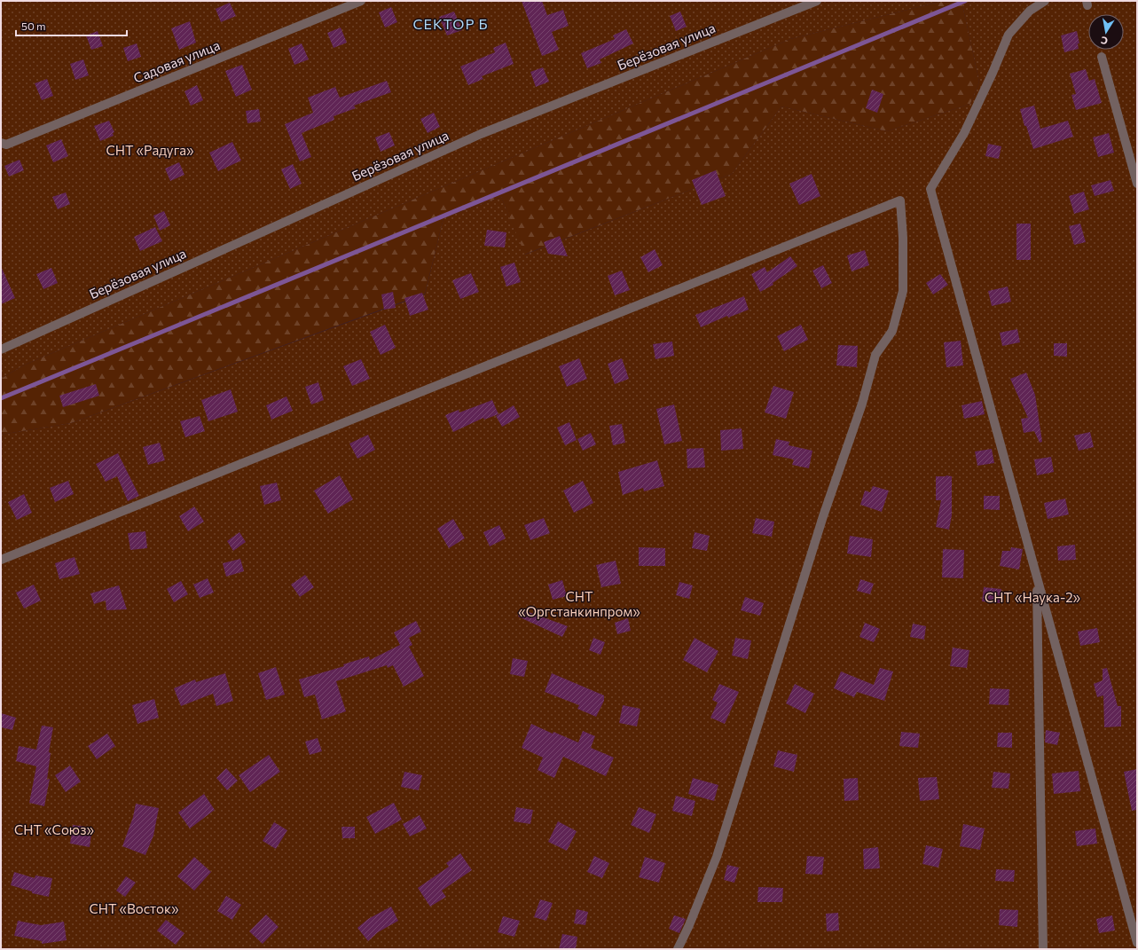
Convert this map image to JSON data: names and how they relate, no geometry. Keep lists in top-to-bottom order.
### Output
{
  "streets": {
    "street": ["Берёзовая улица", "Садовая улица"]
  },
  "districts": ["СЕКТОР Б"],
  "parks": [
    "СНТ «Радуга»",
    "СНТ «Оргстанкинпром»",
    "СНТ «Наука-2»",
    "СНТ «Союз»",
    "СНТ «Восток»"
  ],
  "scale_bar": "50 m",
  "north": "bottom"
}
